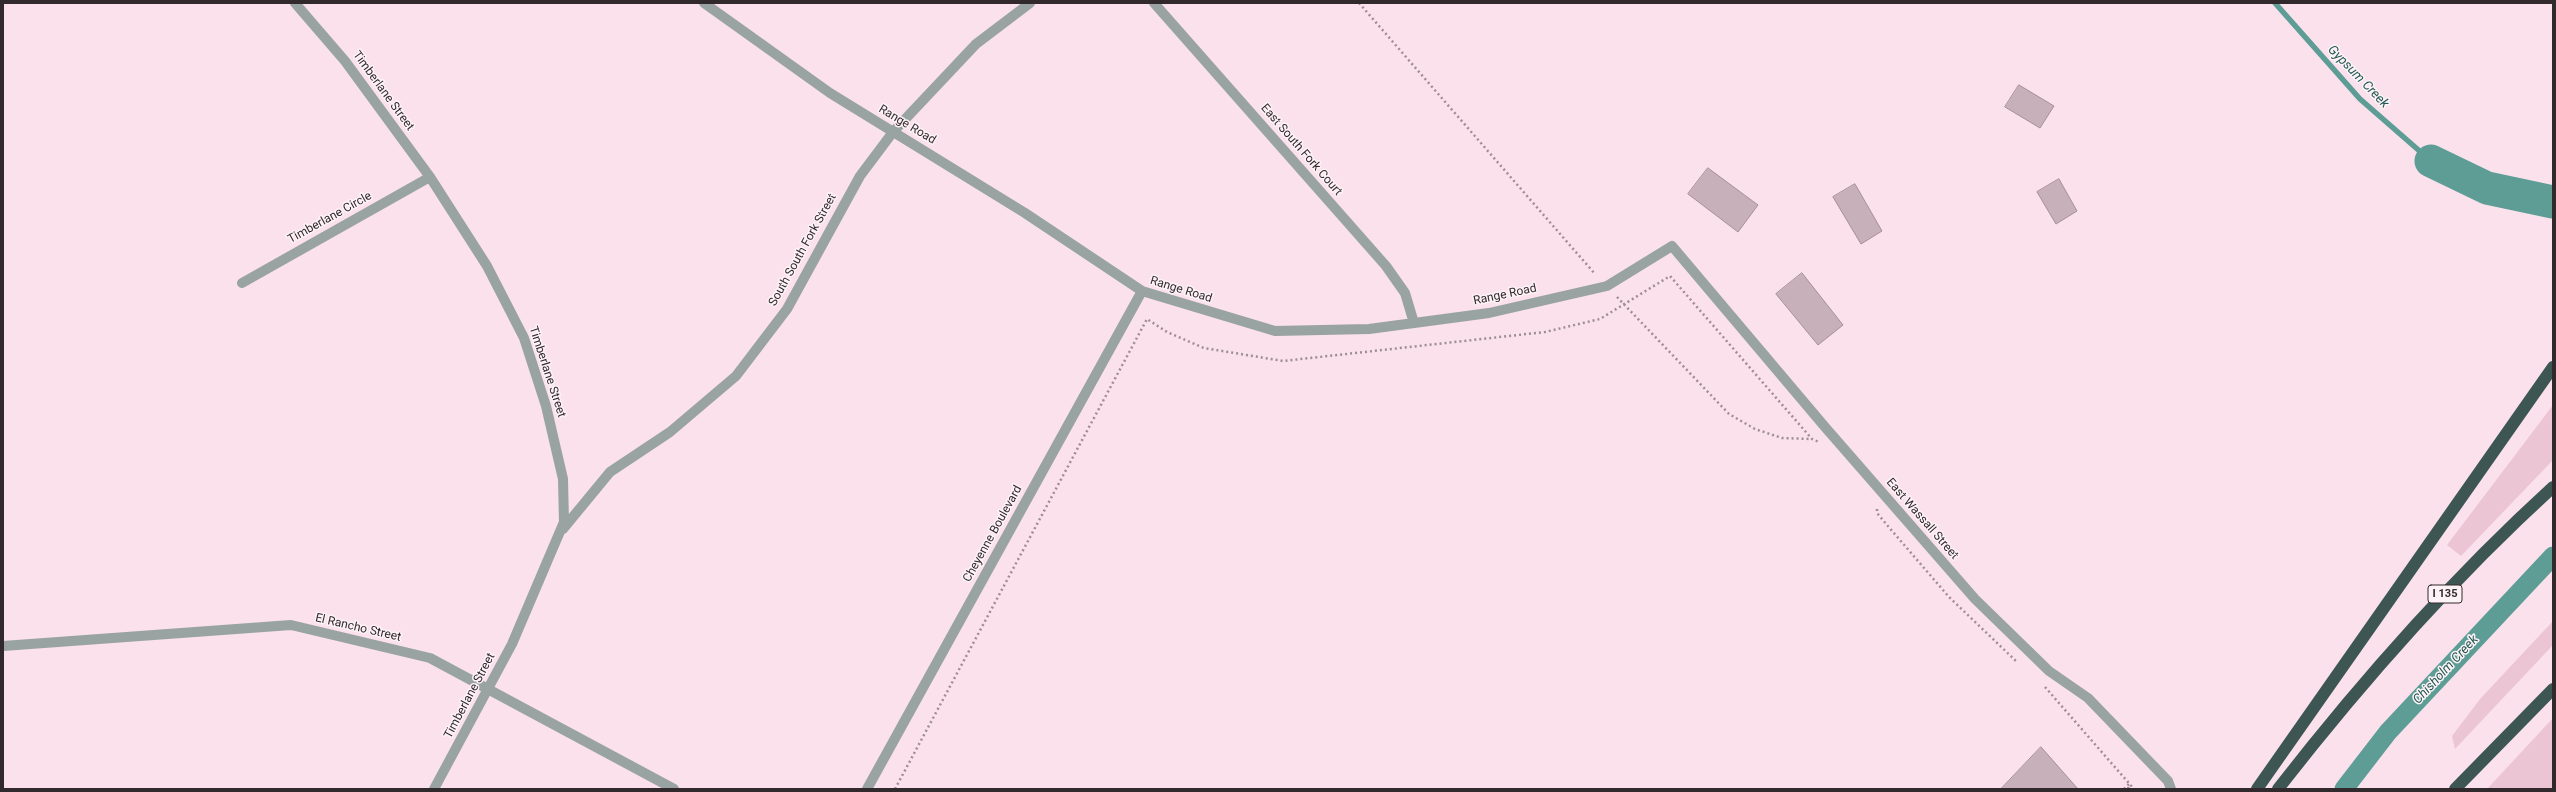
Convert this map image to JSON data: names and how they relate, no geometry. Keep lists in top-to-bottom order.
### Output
{
  "streets": {
    "highway": ["I 135"],
    "street": [
      "Timberlane Street",
      "Range Road",
      "East South Fork Court",
      "Timberlane Circle",
      "South South Fork Street",
      "East Wassall Street",
      "Cheyenne Boulevard",
      "El Rancho Street"
    ]
  },
  "crossings": [
    ["Timberlane Street", "Timberlane Circle"],
    ["Timberlane Street", "South South Fork Street"],
    ["Timberlane Street", "El Rancho Street"],
    ["Range Road", "East South Fork Court"],
    ["Range Road", "South South Fork Street"],
    ["Range Road", "East Wassall Street"],
    ["Range Road", "Cheyenne Boulevard"]
  ],
  "water": ["Gypsum Creek", "Chisholm Creek"]
}
